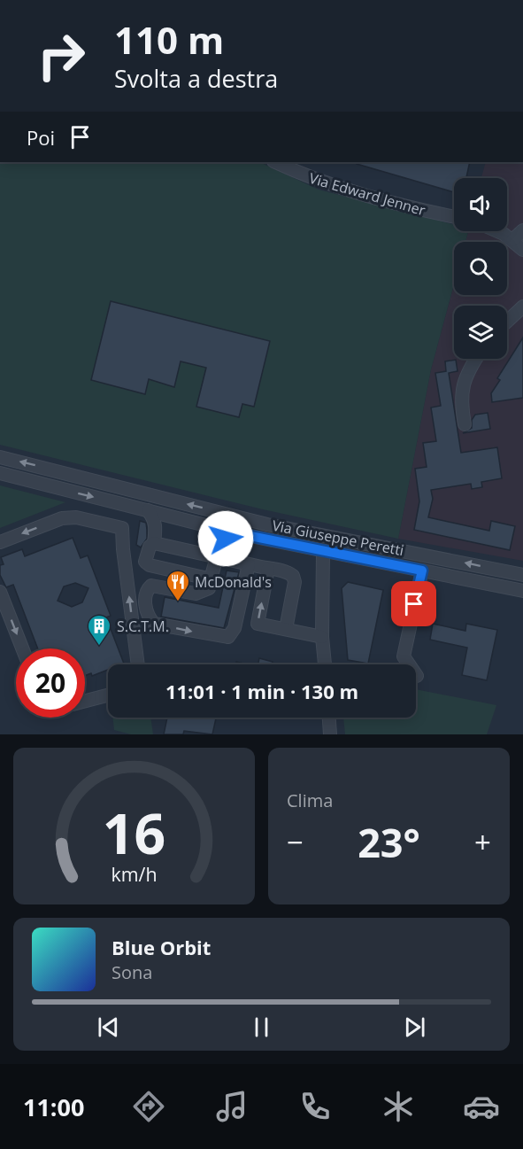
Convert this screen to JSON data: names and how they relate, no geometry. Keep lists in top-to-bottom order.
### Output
{
  "streets": {
    "street": ["Via Edward Jenner", "Via Giuseppe Peretti"]
  },
  "places": {
    "restaurant": ["McDonald's"],
    "building": ["S.C.T.M."]
  },
  "page": {
    "turn": ["110 m", "Svolta a destra"],
    "then": "Poi",
    "limit": "20",
    "trip": "11:01 · 1 min · 130 m",
    "tile": "Clima",
    "heat": ["−", "23°", "+"],
    "song": ["Blue Orbit", "Sona"],
    "tabs": "11:00",
    "gauge": ["16", "km/h"]
  }
}
